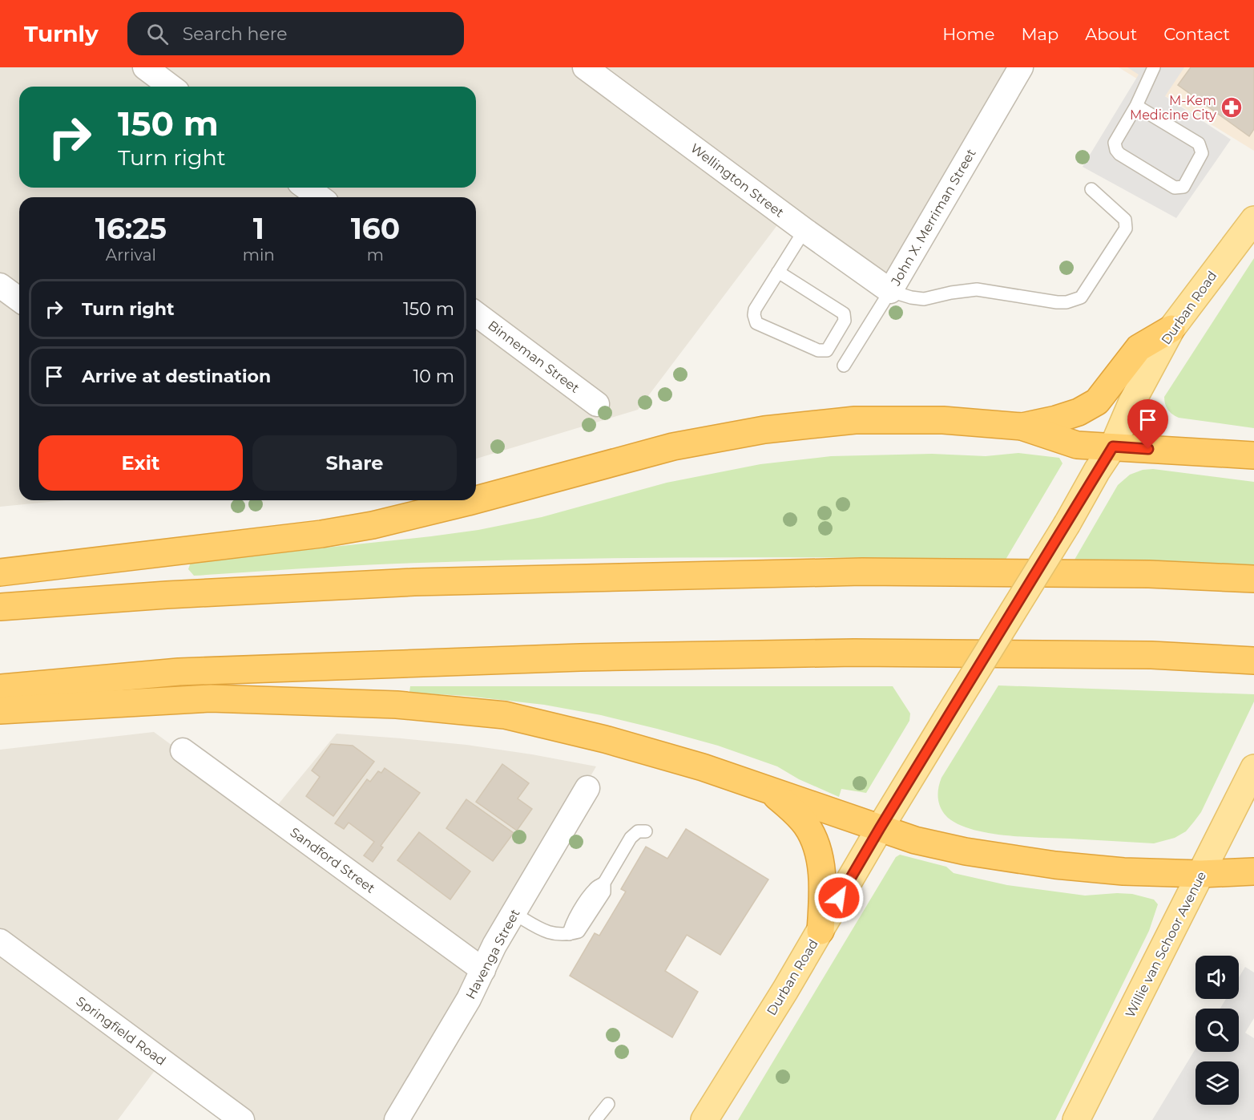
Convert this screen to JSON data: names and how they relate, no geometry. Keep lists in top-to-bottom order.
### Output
{
  "streets": {
    "main road": ["Durban Road", "Willie van Schoor Avenue"],
    "street": [
      "Wellington Street",
      "John X. Merriman Street",
      "Binneman Street",
      "Sandford Street",
      "Havenga Street",
      "Springfield Road"
    ]
  },
  "crossings": [
    ["Wellington Street", "John X. Merriman Street"],
    ["Sandford Street", "Havenga Street"]
  ],
  "places": {
    "pharmacy": ["M-Kem Medicine City"]
  },
  "page": {
    "header": "Turnly",
    "search": "Search here",
    "nav": [
      "Home",
      "Map",
      "About",
      "Contact"
    ],
    "turn": ["150 m", "Turn right"],
    "eta": [
      "16:25",
      "Arrival",
      "1",
      "min",
      "160",
      "m"
    ],
    "list": [
      {
        "name": "Turn right",
        "value": "150 m"
      },
      {
        "name": "Arrive at destination",
        "value": "10 m"
      }
    ],
    "buttons": ["Exit", "Share"]
  }
}
